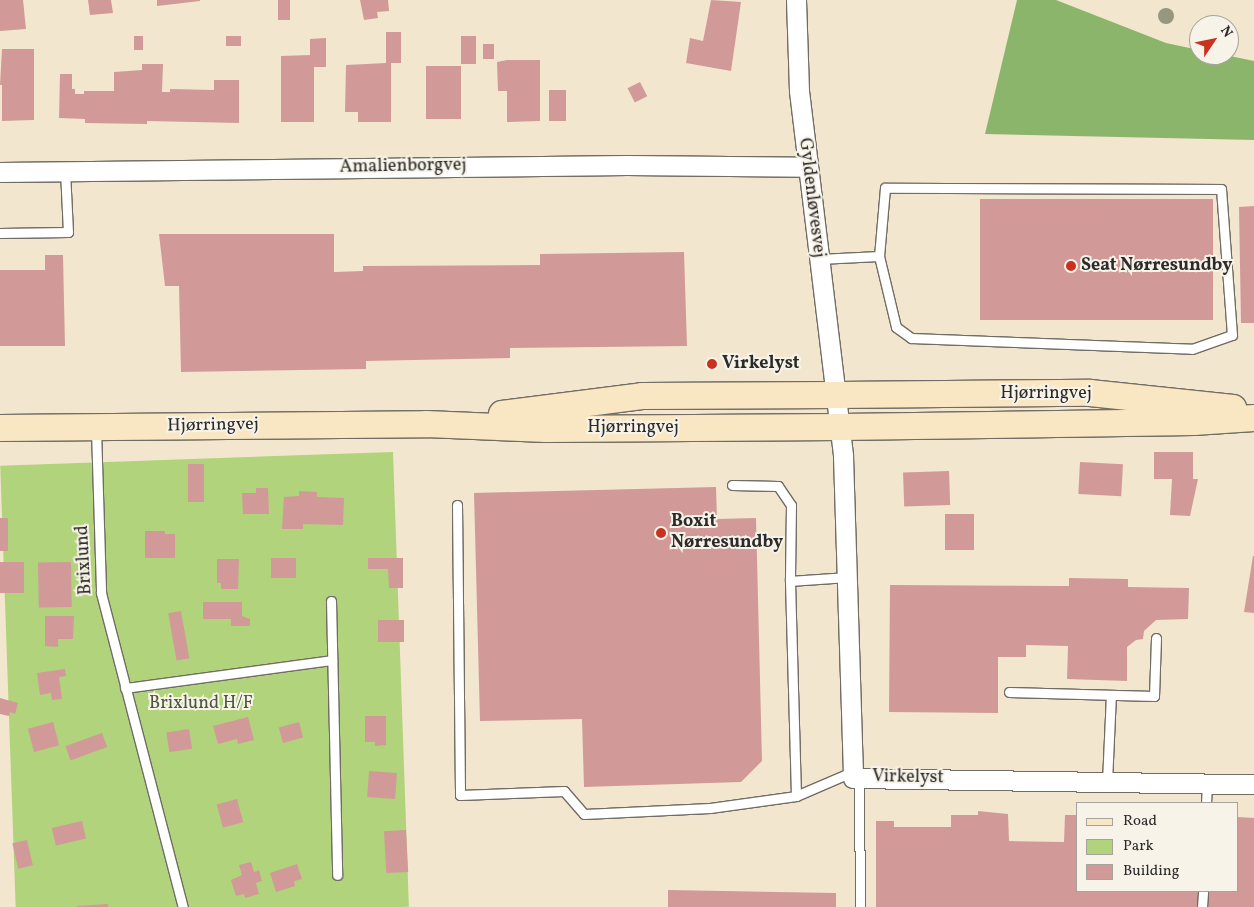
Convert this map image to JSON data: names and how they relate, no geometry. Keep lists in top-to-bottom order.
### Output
{
  "streets": {
    "main road": ["Hjørringvej"],
    "street": ["Amalienborgvej", "Gyldenløvesvej", "Virkelyst"],
    "lane": ["Brixlund"]
  },
  "crossings": [
    ["Amalienborgvej", "Gyldenløvesvej"],
    ["Gyldenløvesvej", "Hjørringvej"],
    ["Hjørringvej", "Brixlund"],
    ["Hjørringvej", "Virkelyst"]
  ],
  "parks": ["Brixlund H/F"],
  "places": ["Seat Nørresundby", "Virkelyst", "Boxit Nørresundby"],
  "legend": ["Road", "Park", "Building"],
  "north": "top right"
}
